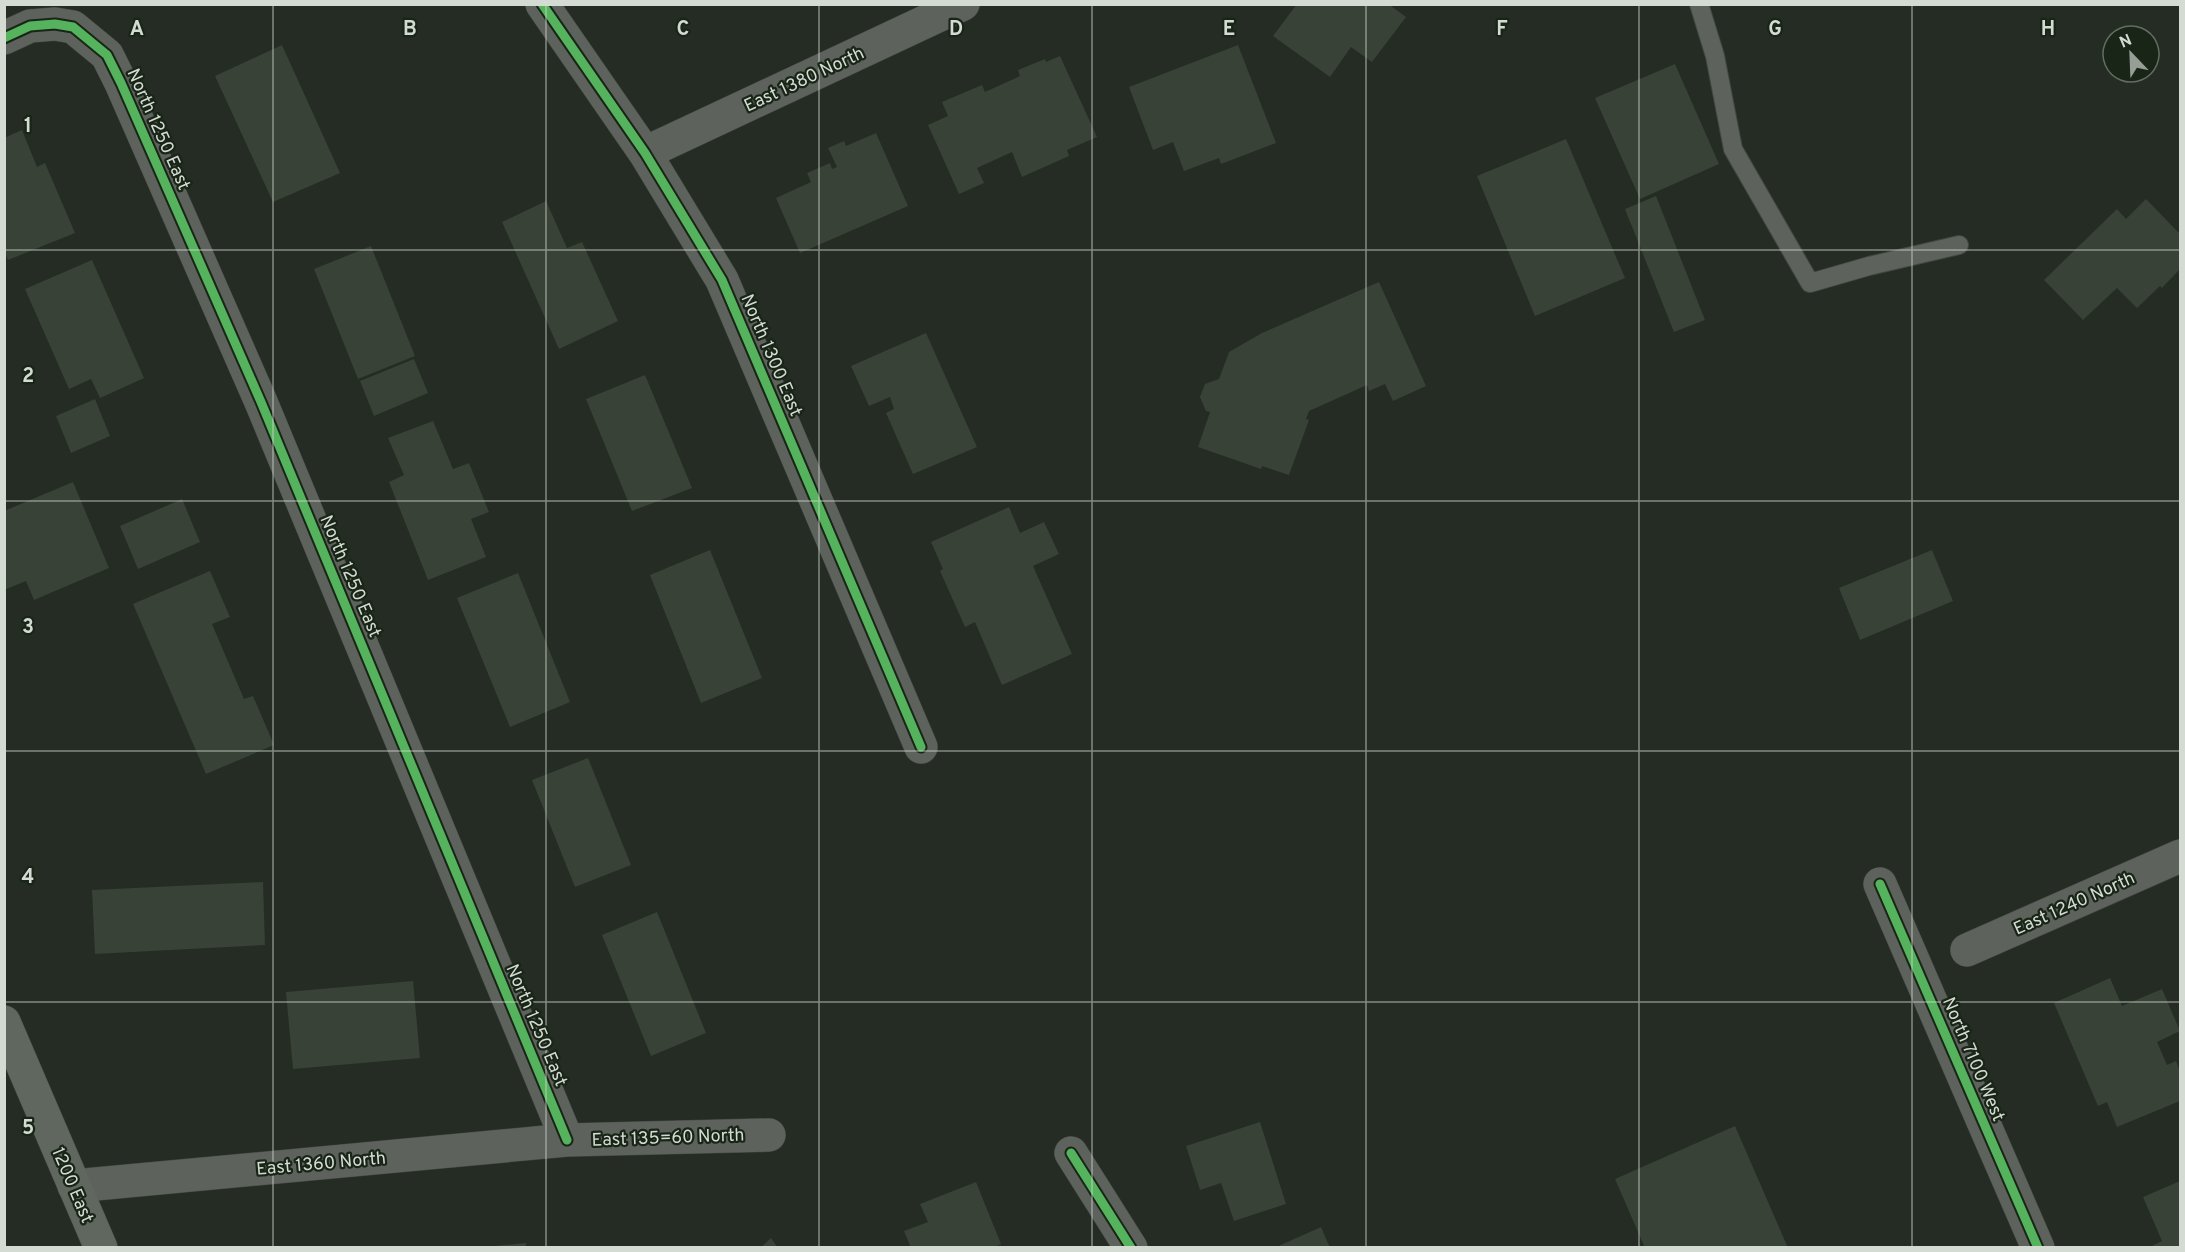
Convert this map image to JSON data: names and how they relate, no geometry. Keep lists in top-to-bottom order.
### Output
{
  "streets": {
    "main road": ["1200 East"],
    "street": [
      "East 1380 North",
      "North 1250 East",
      "North 1300 East",
      "East 1240 North",
      "North 7100 West",
      "East 135=60 North",
      "East 1360 North"
    ]
  },
  "crossings": [
    ["East 1380 North", "North 1300 East"],
    ["North 1250 East", "East 135=60 North"],
    ["North 1250 East", "East 1360 North"],
    ["East 135=60 North", "East 1360 North"],
    ["East 1360 North", "1200 East"]
  ],
  "north": "top left",
  "grid": {
    "columns": [
      "A",
      "B",
      "C",
      "D",
      "E",
      "F",
      "G",
      "H"
    ],
    "rows": [
      "1",
      "2",
      "3",
      "4",
      "5"
    ]
  }
}
